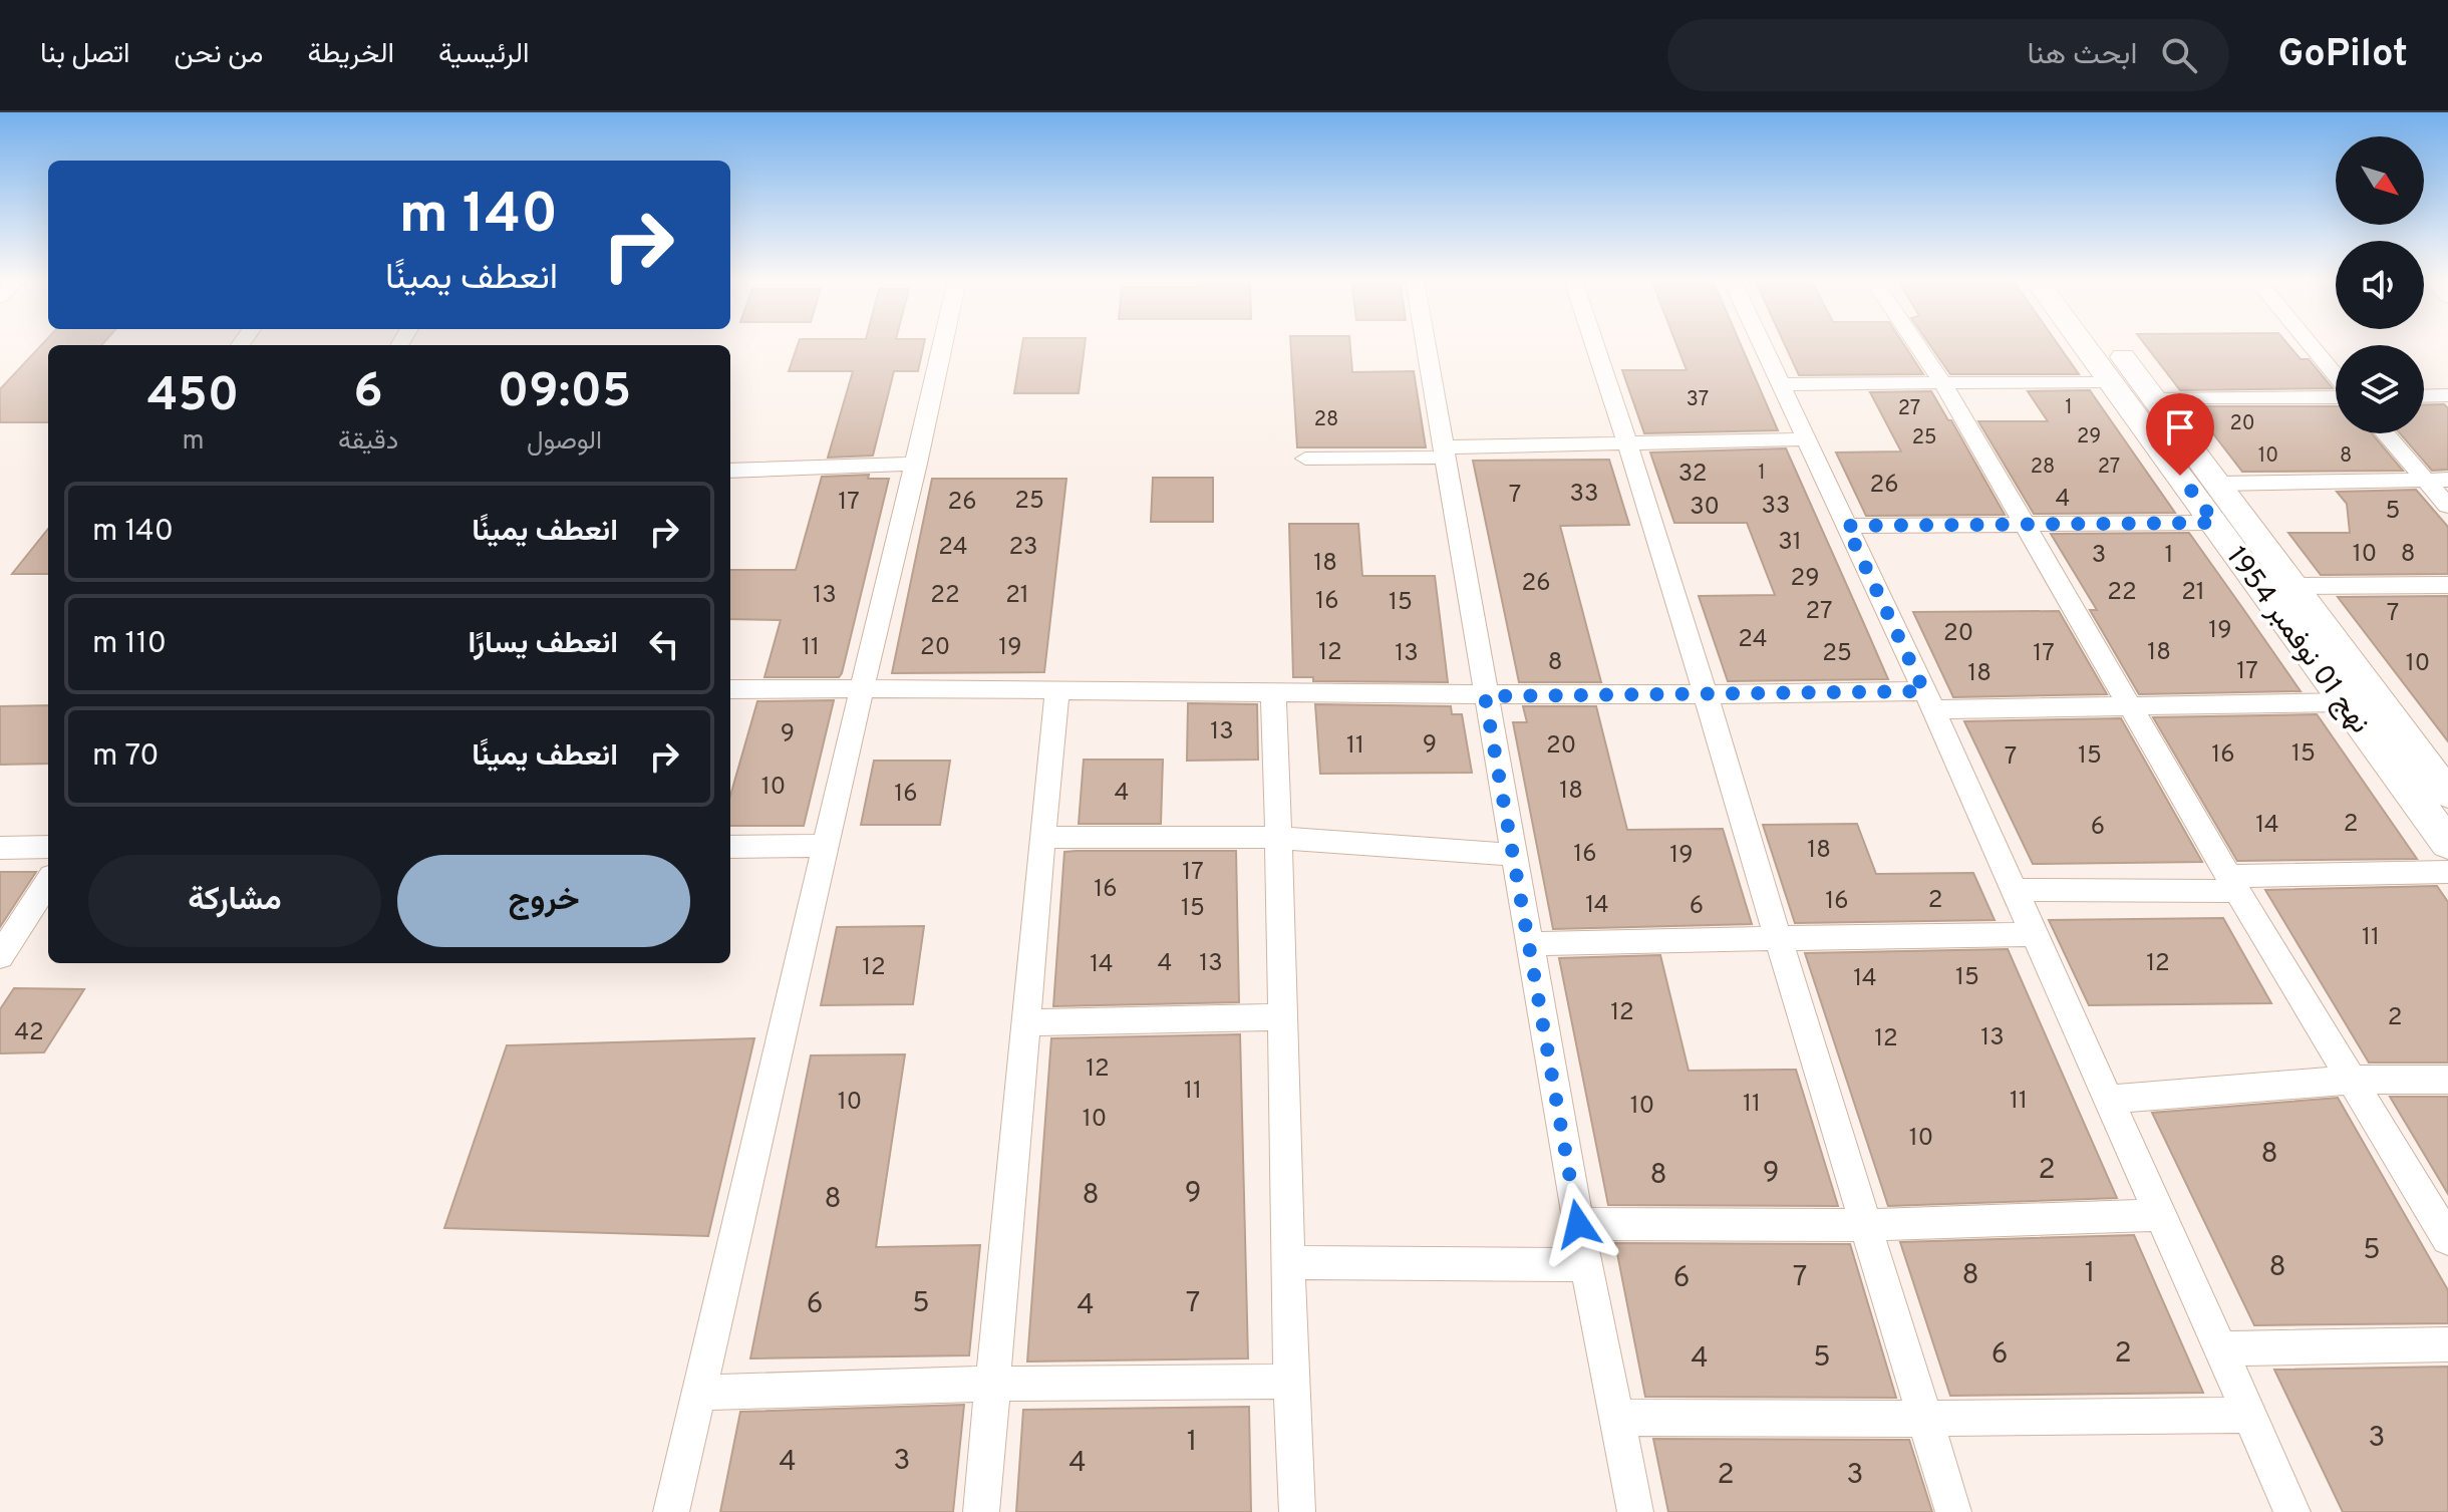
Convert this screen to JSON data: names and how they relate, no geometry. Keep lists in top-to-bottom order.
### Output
{
  "streets": {
    "main road": ["نهج 01 نوفمبر 1954"]
  },
  "house_numbers": [
    "37",
    "1",
    "27",
    "28",
    "20",
    "29",
    "25",
    "10",
    "8",
    "28",
    "27",
    "1",
    "32",
    "26",
    "33",
    "7",
    "4",
    "25",
    "17",
    "26",
    "33",
    "30",
    "5",
    "31",
    "24",
    "23",
    "10",
    "8",
    "3",
    "1",
    "18",
    "29",
    "26",
    "22",
    "21",
    "13",
    "22",
    "21",
    "16",
    "15",
    "27",
    "7",
    "19",
    "20",
    "24",
    "11",
    "20",
    "19",
    "12",
    "18",
    "13",
    "25",
    "17",
    "8",
    "10",
    "17",
    "18",
    "13",
    "9",
    "9",
    "11",
    "20",
    "15",
    "16",
    "15",
    "7",
    "10",
    "18",
    "4",
    "16",
    "2",
    "14",
    "6",
    "18",
    "16",
    "19",
    "17",
    "16",
    "2",
    "16",
    "14",
    "6",
    "15",
    "11",
    "4",
    "13",
    "12",
    "14",
    "12",
    "15",
    "14",
    "12",
    "2",
    "42",
    "13",
    "12",
    "12",
    "11",
    "11",
    "10",
    "11",
    "10",
    "10",
    "10",
    "8",
    "2",
    "9",
    "8",
    "9",
    "8",
    "8",
    "5",
    "8",
    "1",
    "8",
    "7",
    "6",
    "5",
    "7",
    "6",
    "4",
    "2",
    "6",
    "5",
    "4",
    "3",
    "1",
    "3",
    "4",
    "4",
    "2",
    "3"
  ],
  "north": "bottom right",
  "page": {
    "header": "GoPilot",
    "search": "ابحث هنا",
    "nav": [
      "الرئيسية",
      "الخريطة",
      "من نحن",
      "اتصل بنا"
    ],
    "turn": ["140 m", "انعطف يمينًا"],
    "eta": [
      "09:05",
      "الوصول",
      "6",
      "دقيقة",
      "450",
      "m"
    ],
    "list": [
      {
        "name": "انعطف يمينًا",
        "value": "140 m"
      },
      {
        "name": "انعطف يسارًا",
        "value": "110 m"
      },
      {
        "name": "انعطف يمينًا",
        "value": "70 m"
      }
    ],
    "buttons": ["خروج", "مشاركة"]
  }
}
